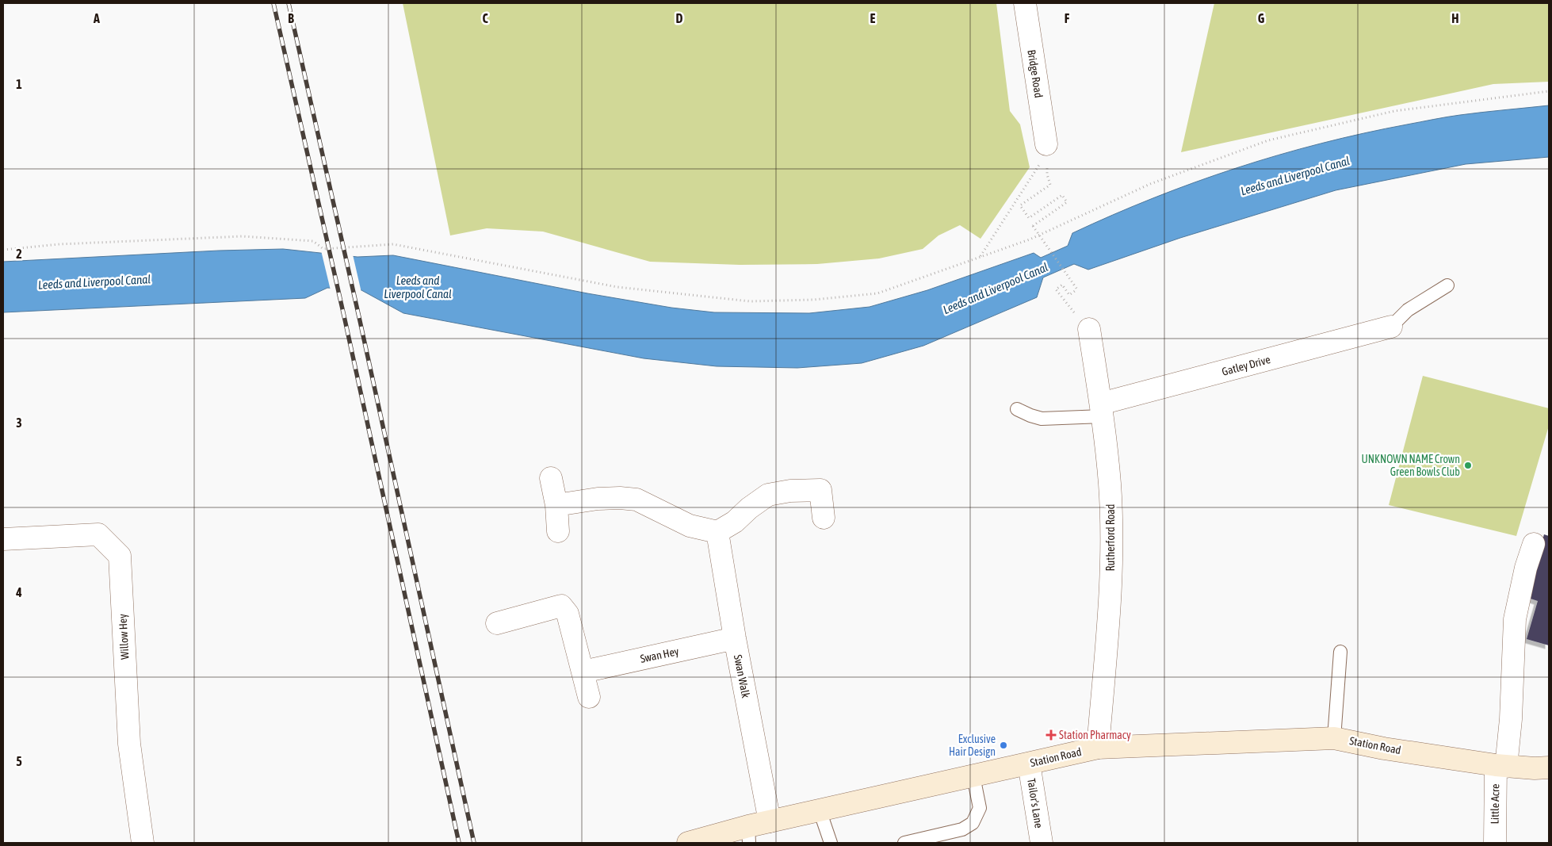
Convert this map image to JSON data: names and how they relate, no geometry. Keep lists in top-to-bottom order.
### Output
{
  "streets": {
    "street": [
      "Bridge Road",
      "Gatley Drive",
      "Rutherford Road",
      "Willow Hey",
      "Swan Hey",
      "Swan Walk",
      "Station Road",
      "Tailor's Lane",
      "Little Acre"
    ]
  },
  "crossings": [
    ["Gatley Drive", "Rutherford Road"],
    ["Rutherford Road", "Station Road"],
    ["Swan Hey", "Swan Walk"],
    ["Swan Walk", "Station Road"],
    ["Station Road", "Tailor's Lane"],
    ["Station Road", "Little Acre"]
  ],
  "water": ["Leeds and Liverpool Canal"],
  "places": {
    "other": ["UNKNOWN NAME Crown Green Bowls Club", "Exclusive Hair Design"],
    "health": ["Station Pharmacy"]
  },
  "grid": {
    "columns": [
      "A",
      "B",
      "C",
      "D",
      "E",
      "F",
      "G",
      "H"
    ],
    "rows": [
      "1",
      "2",
      "3",
      "4",
      "5"
    ]
  }
}
